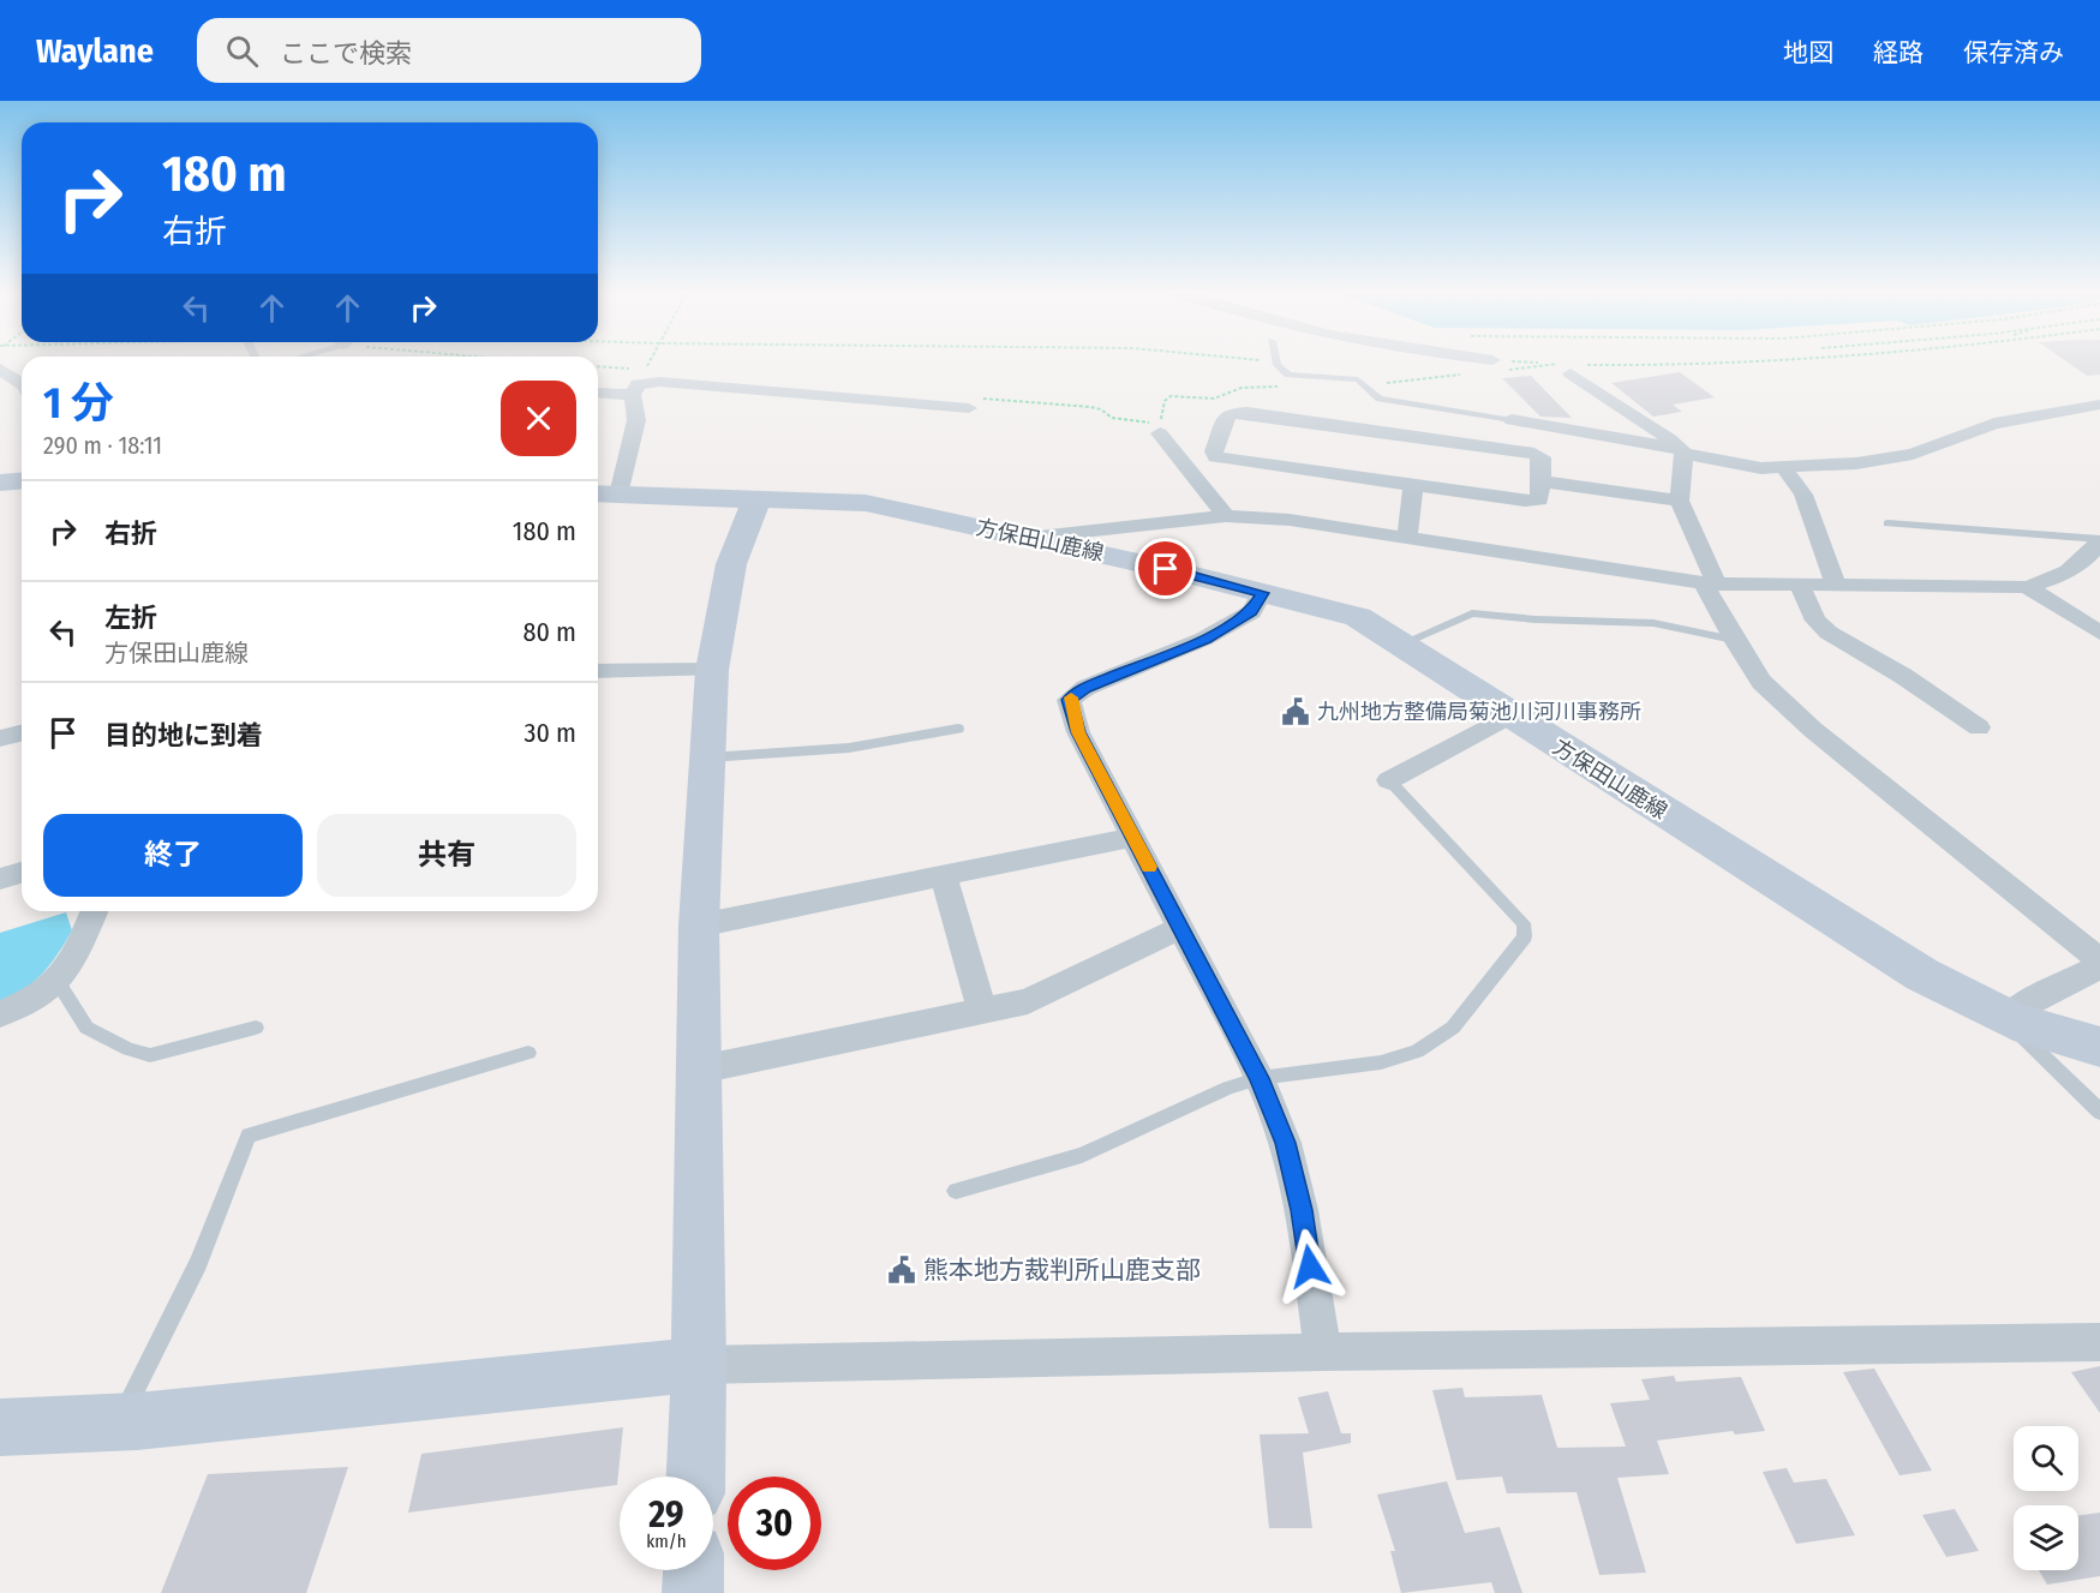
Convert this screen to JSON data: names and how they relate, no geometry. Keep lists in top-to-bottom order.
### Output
{
  "streets": {
    "main road": ["方保田山鹿線"]
  },
  "places": {
    "public building": ["九州地方整備局菊池川河川事務所", "熊本地方裁判所山鹿支部"]
  },
  "page": {
    "header": "Waylane",
    "search": "ここで検索",
    "nav": ["地図", "経路", "保存済み"],
    "turn": ["180 m", "右折"],
    "heading": ["1 分", "290 m · 18:11"],
    "list": [
      {
        "name": "右折",
        "value": "180 m"
      },
      {
        "name": "左折",
        "note": "方保田山鹿線",
        "value": "80 m"
      },
      {
        "name": "目的地に到着",
        "value": "30 m"
      }
    ],
    "buttons": ["終了", "共有"],
    "speed": "29 km/h",
    "limit": "30"
  }
}
